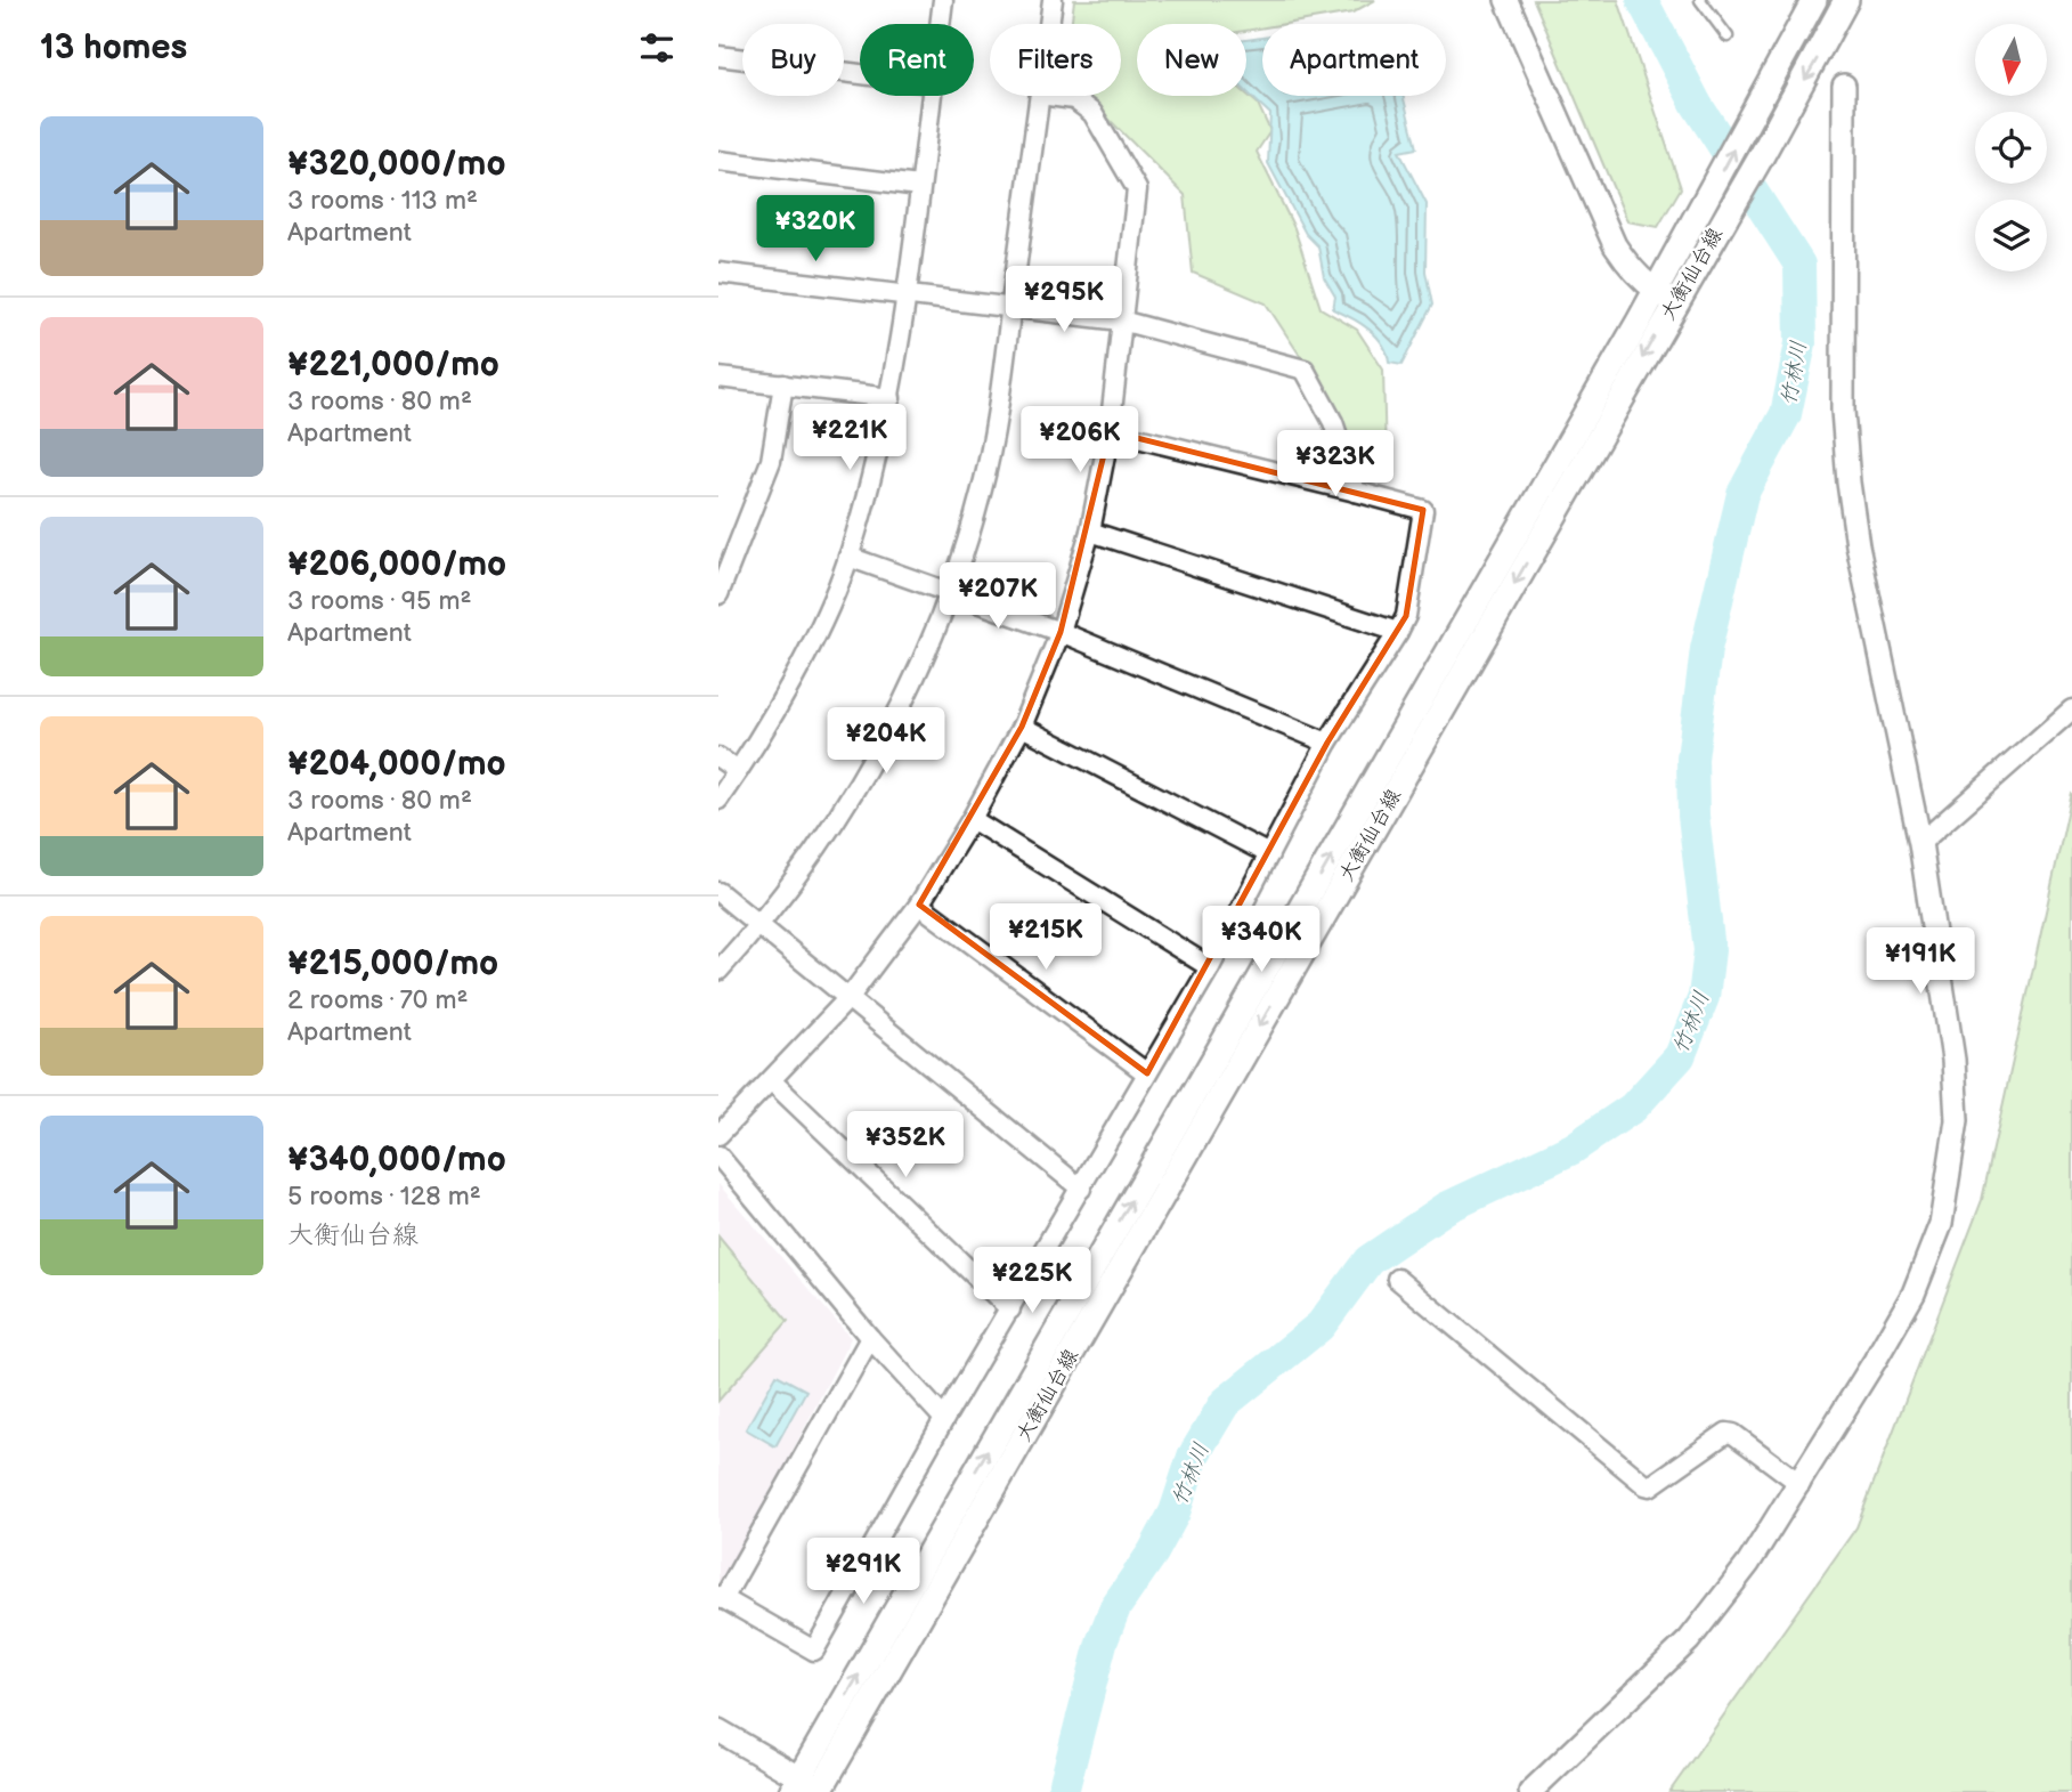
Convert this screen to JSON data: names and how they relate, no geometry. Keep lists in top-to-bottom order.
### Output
{
  "streets": {
    "main road": ["大衡仙台線"]
  },
  "water": ["竹林川"],
  "north": "bottom",
  "page": {
    "heading": "13 homes",
    "chip": [
      "Buy",
      "Rent",
      "Filters",
      "New",
      "Apartment"
    ],
    "list": [
      {
        "name": "¥320,000/mo",
        "note": "3 rooms · 113 m² · Apartment"
      },
      {
        "name": "¥221,000/mo",
        "note": "3 rooms · 80 m² · Apartment"
      },
      {
        "name": "¥206,000/mo",
        "note": "3 rooms · 95 m² · Apartment"
      },
      {
        "name": "¥204,000/mo",
        "note": "3 rooms · 80 m² · Apartment"
      },
      {
        "name": "¥215,000/mo",
        "note": "2 rooms · 70 m² · Apartment"
      },
      {
        "name": "¥340,000/mo",
        "note": "5 rooms · 128 m² · 大衡仙台線"
      }
    ],
    "price": [
      "¥320K",
      "¥295K",
      "¥221K",
      "¥206K",
      "¥323K",
      "¥207K",
      "¥204K",
      "¥215K",
      "¥340K",
      "¥191K",
      "¥352K",
      "¥225K",
      "¥291K"
    ]
  }
}
